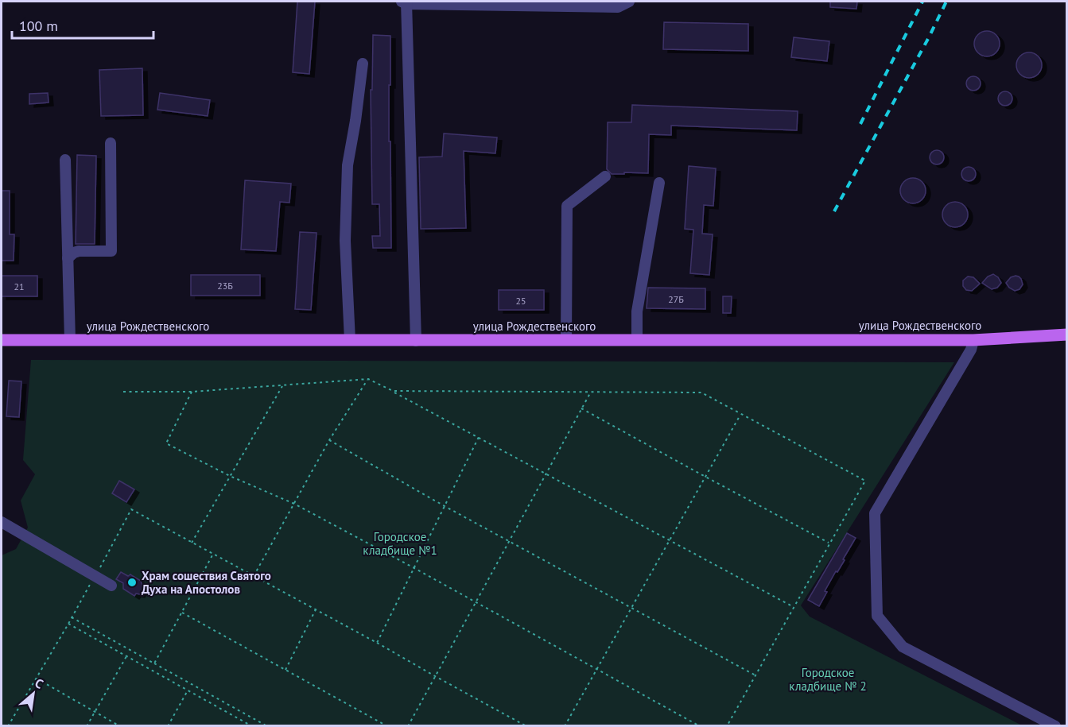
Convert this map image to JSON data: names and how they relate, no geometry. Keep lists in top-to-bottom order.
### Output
{
  "streets": {
    "main road": ["улица Рождественского"]
  },
  "parks": ["Городское кладбище №1", "Городское кладбище № 2"],
  "places": ["Храм сошествия Святого Духа на Апостолов"],
  "house_numbers": [
    "23Б",
    "21",
    "27Б",
    "25"
  ],
  "scale_bar": "100 m",
  "north": "top right"
}
